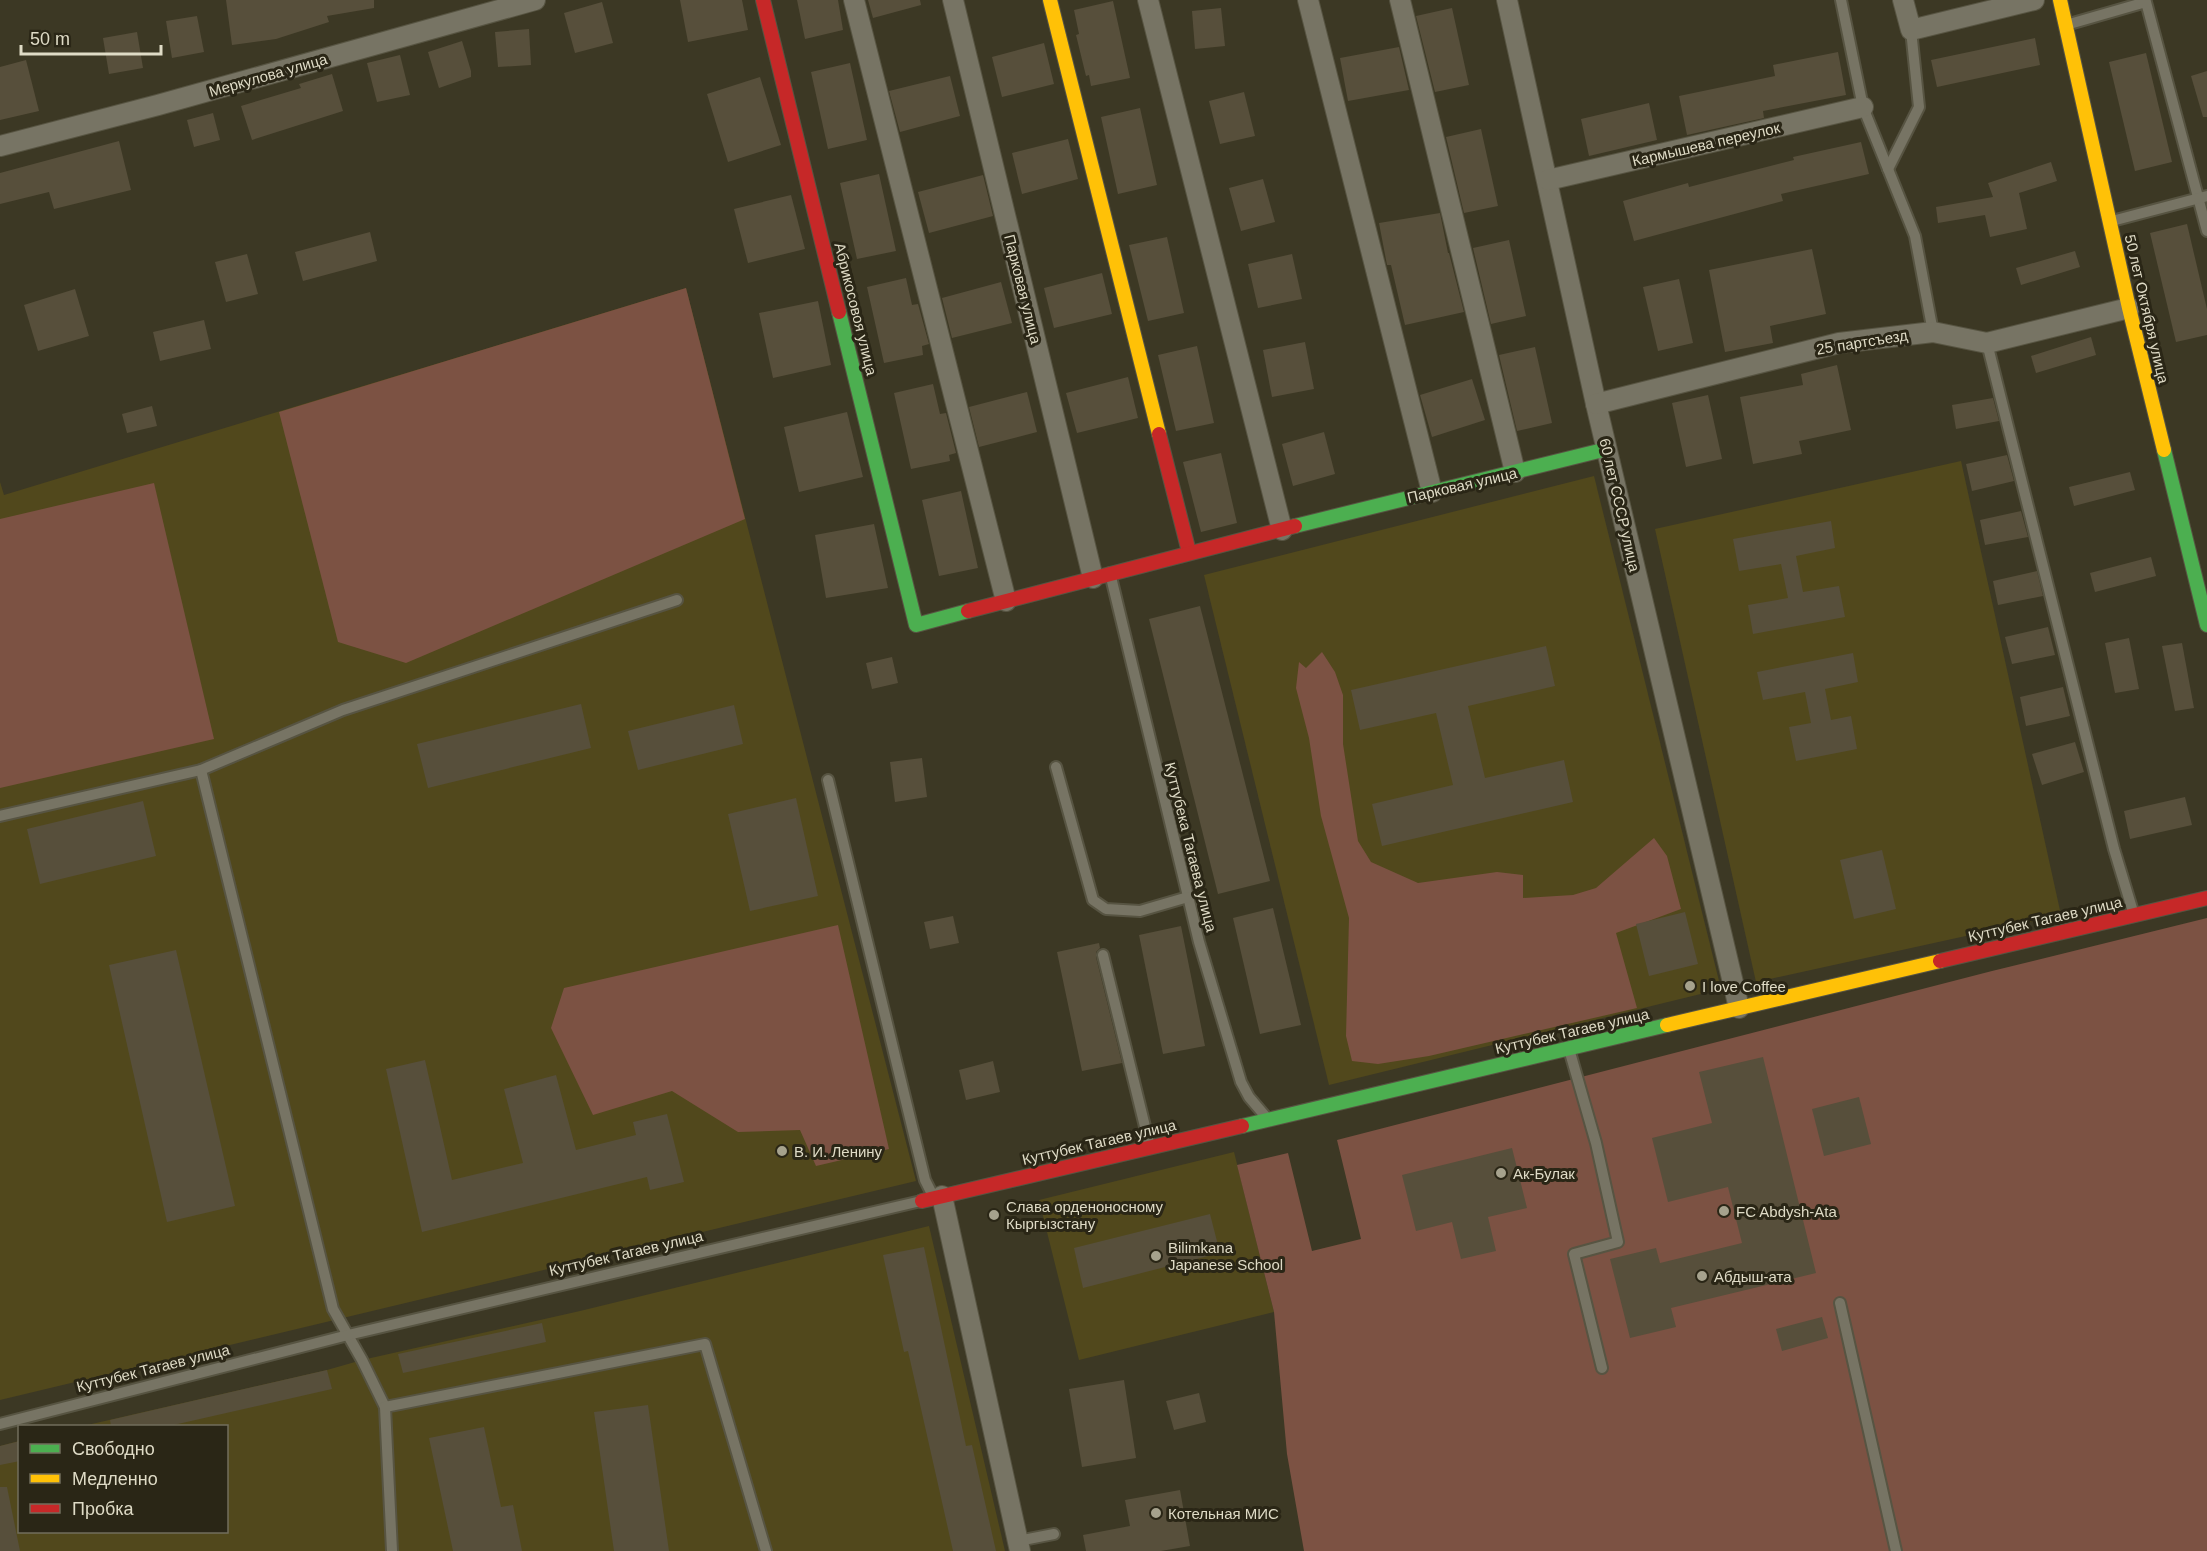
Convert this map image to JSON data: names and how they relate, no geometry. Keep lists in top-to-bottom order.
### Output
{
  "streets": {
    "street": [
      "Меркулова улица",
      "Кармышева переулок",
      "Парковая улица",
      "Абрикосовоя улица",
      "50 лет Октября улица",
      "25 партсъезд",
      "60 лет СССР улица",
      "Куттубек Тагаев улица"
    ],
    "lane": ["Куттубека Тагаева улица"]
  },
  "crossings": [
    ["Кармышева переулок", "60 лет СССР улица"],
    ["Парковая улица", "Абрикосовоя улица"],
    ["Парковая улица", "60 лет СССР улица"],
    ["Парковая улица", "Куттубека Тагаева улица"],
    ["50 лет Октября улица", "25 партсъезд"],
    ["25 партсъезд", "60 лет СССР улица"],
    ["60 лет СССР улица", "Куттубек Тагаев улица"],
    ["Куттубека Тагаева улица", "Куттубек Тагаев улица"]
  ],
  "places": [
    "I love Coffee",
    "В. И. Ленину",
    "Ак-Булак",
    "FC Abdysh-Ata",
    "Слава орденоносному Кыргызстану",
    "Bilimkana Japanese School",
    "Абдыш-ата",
    "Котельная МИС"
  ],
  "legend": ["Свободно", "Медленно", "Пробка"],
  "scale_bar": "50 m"
}
